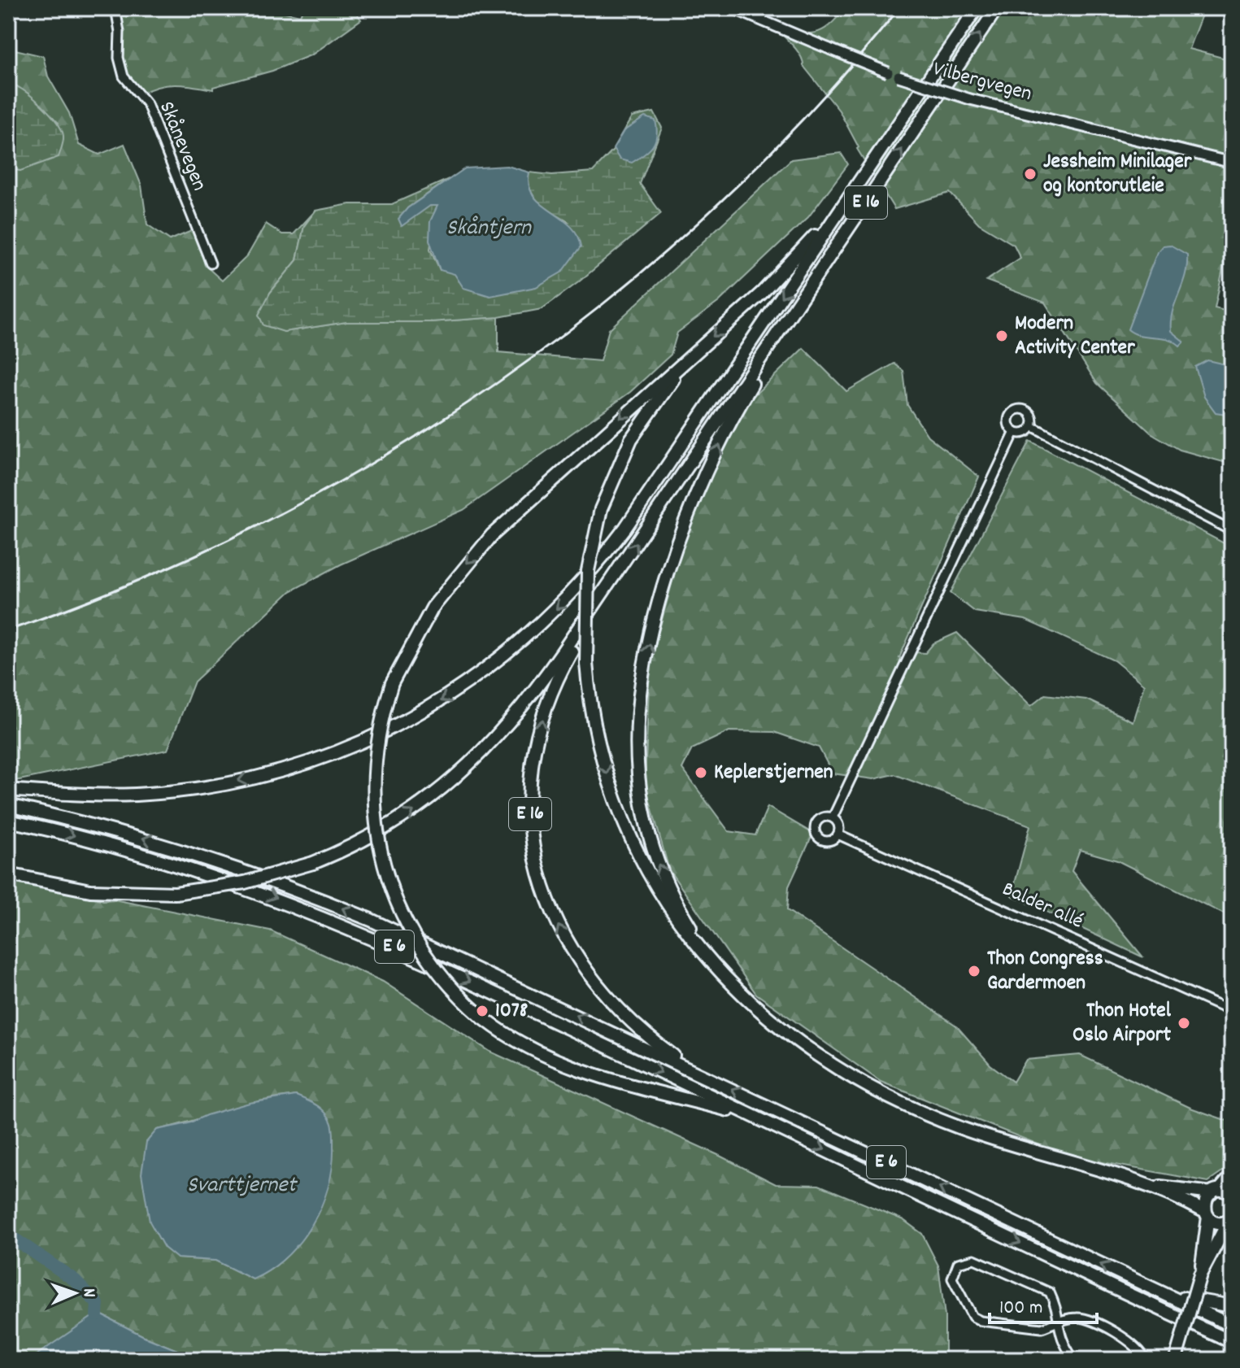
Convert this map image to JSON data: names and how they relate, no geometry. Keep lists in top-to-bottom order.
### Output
{
  "streets": {
    "highway": ["E 16", "E 6"],
    "main road": ["Vilbergvegen"],
    "street": ["Skånevegen", "Balder allé"]
  },
  "crossings": [
    ["E 16", "E 6"]
  ],
  "water": ["Skåntjern", "Svarttjernet"],
  "places": [
    "Jessheim Minilager og kontorutleie",
    "Modern Activity Center",
    "Keplerstjernen",
    "Thon Congress Gardermoen",
    "1078",
    "Thon Hotel Oslo Airport"
  ],
  "scale_bar": "100 m",
  "north": "right"
}
